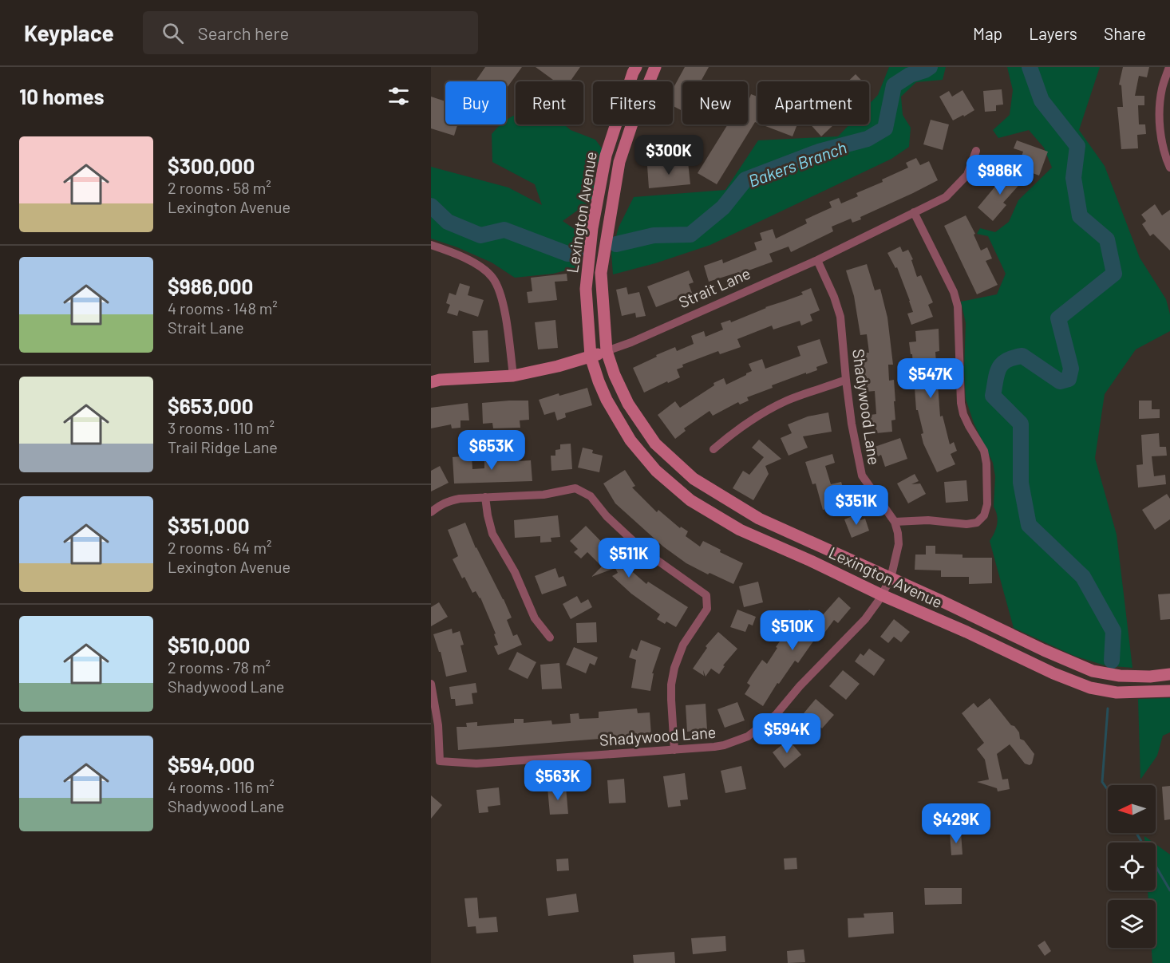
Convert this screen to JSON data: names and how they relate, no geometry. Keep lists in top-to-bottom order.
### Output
{
  "streets": {
    "street": ["Lexington Avenue", "Strait Lane", "Shadywood Lane"]
  },
  "crossings": [
    ["Lexington Avenue", "Strait Lane"],
    ["Lexington Avenue", "Shadywood Lane"],
    ["Strait Lane", "Shadywood Lane"]
  ],
  "water": ["Bakers Branch"],
  "north": "left",
  "page": {
    "header": "Keyplace",
    "search": "Search here",
    "nav": ["Map", "Layers", "Share"],
    "heading": "10 homes",
    "chip": [
      "Buy",
      "Rent",
      "Filters",
      "New",
      "Apartment"
    ],
    "list": [
      {
        "name": "$300,000",
        "note": "2 rooms · 58 m² · Lexington Avenue"
      },
      {
        "name": "$986,000",
        "note": "4 rooms · 148 m² · Strait Lane"
      },
      {
        "name": "$653,000",
        "note": "3 rooms · 110 m² · Trail Ridge Lane"
      },
      {
        "name": "$351,000",
        "note": "2 rooms · 64 m² · Lexington Avenue"
      },
      {
        "name": "$510,000",
        "note": "2 rooms · 78 m² · Shadywood Lane"
      },
      {
        "name": "$594,000",
        "note": "4 rooms · 116 m² · Shadywood Lane"
      }
    ],
    "price": [
      "$300K",
      "$986K",
      "$547K",
      "$653K",
      "$351K",
      "$511K",
      "$510K",
      "$594K",
      "$563K",
      "$429K"
    ]
  }
}
